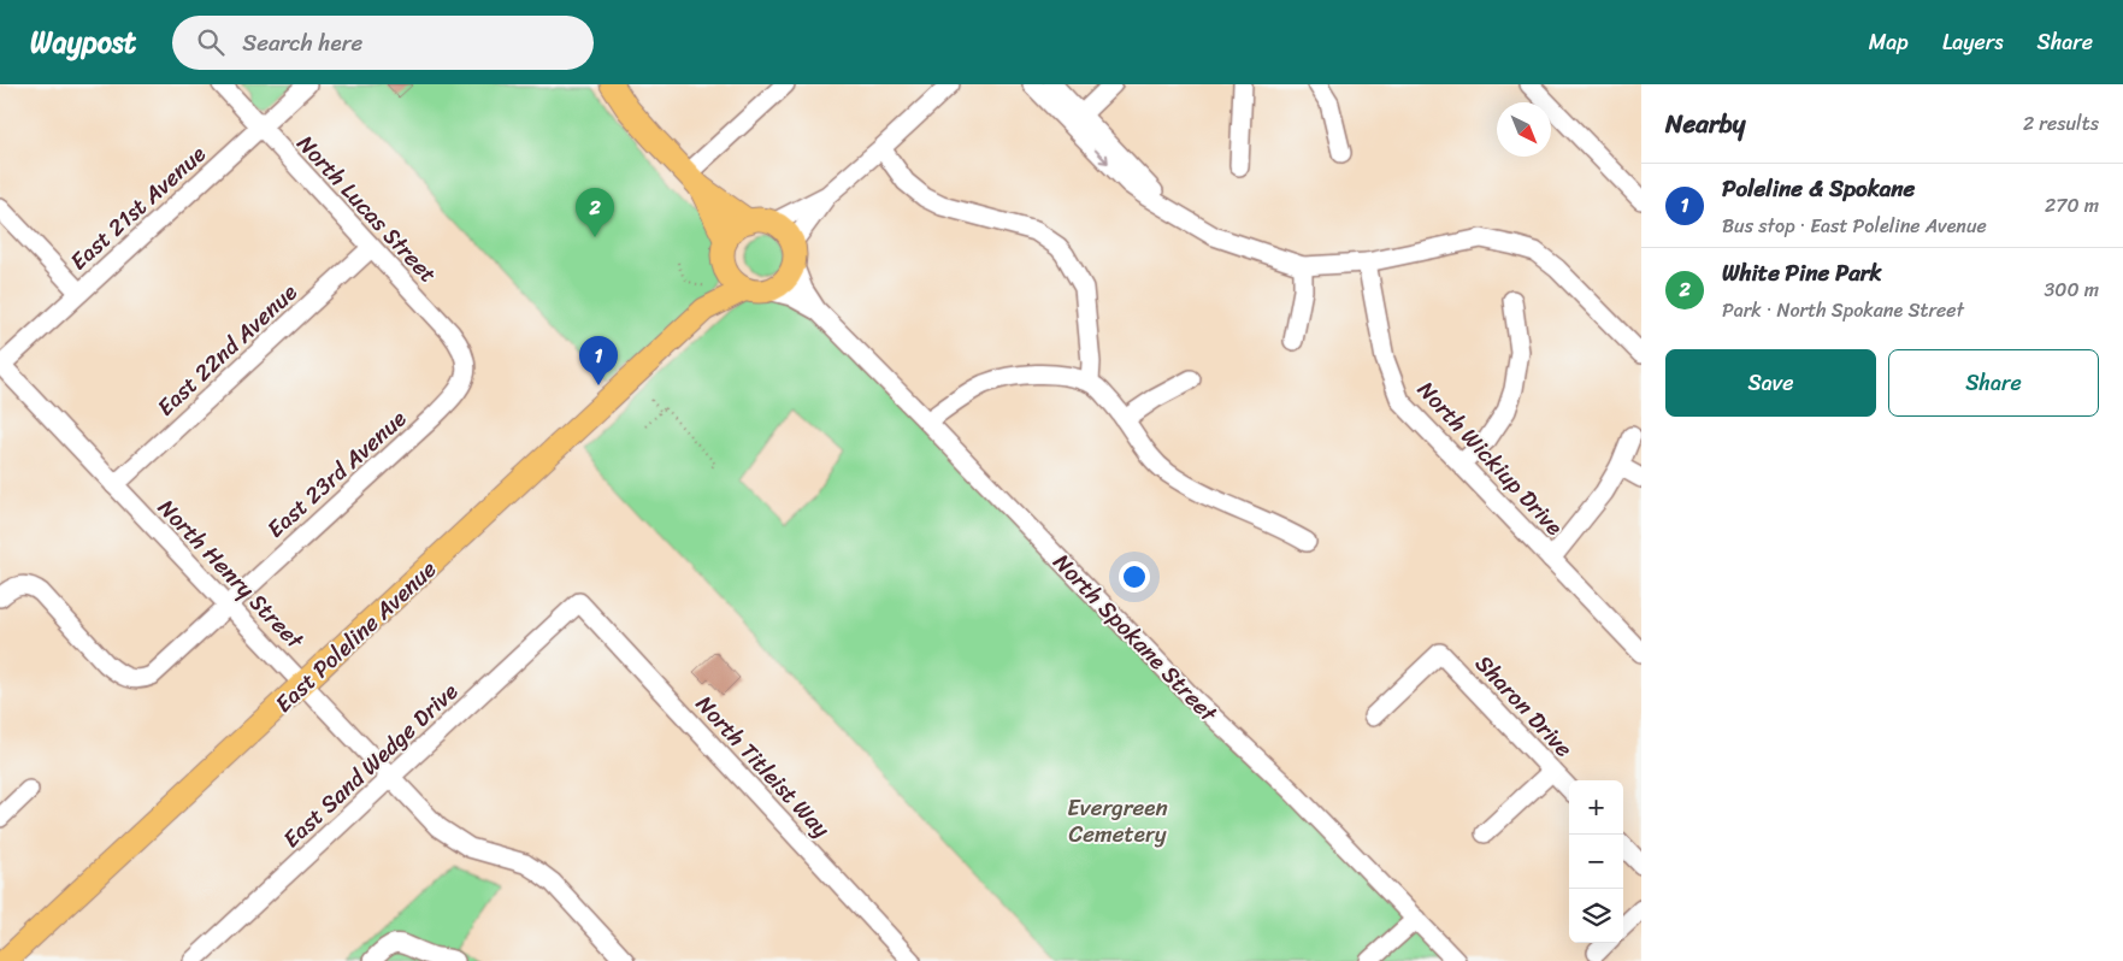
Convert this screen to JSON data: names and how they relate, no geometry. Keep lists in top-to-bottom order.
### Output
{
  "streets": {
    "main road": ["East Poleline Avenue"],
    "street": [
      "East 21st Avenue",
      "North Lucas Street",
      "East 22nd Avenue",
      "North Wickiup Drive",
      "East 23rd Avenue",
      "North Henry Street",
      "North Spokane Street",
      "Sharon Drive",
      "East Sand Wedge Drive",
      "North Titleist Way"
    ]
  },
  "crossings": [
    ["East 21st Avenue", "North Lucas Street"],
    ["East 21st Avenue", "North Henry Street"],
    ["North Lucas Street", "East 22nd Avenue"],
    ["North Lucas Street", "East 23rd Avenue"],
    ["East 22nd Avenue", "North Henry Street"],
    ["East 23rd Avenue", "North Henry Street"],
    ["North Henry Street", "East Poleline Avenue"],
    ["North Henry Street", "East Sand Wedge Drive"],
    ["East Poleline Avenue", "North Spokane Street"],
    ["East Sand Wedge Drive", "North Titleist Way"]
  ],
  "parks": ["Evergreen Cemetery"],
  "north": "bottom right",
  "page": {
    "header": "Waypost",
    "search": "Search here",
    "nav": ["Map", "Layers", "Share"],
    "heading": ["Nearby", "2 results"],
    "list": [
      {
        "mark": "1",
        "name": "Poleline & Spokane",
        "note": "Bus stop · East Poleline Avenue",
        "value": "270 m"
      },
      {
        "mark": "2",
        "name": "White Pine Park",
        "note": "Park · North Spokane Street",
        "value": "300 m"
      }
    ],
    "pins": ["2", "1"],
    "buttons": ["Save", "Share"],
    "map_buttons": ["+", "−"]
  }
}
